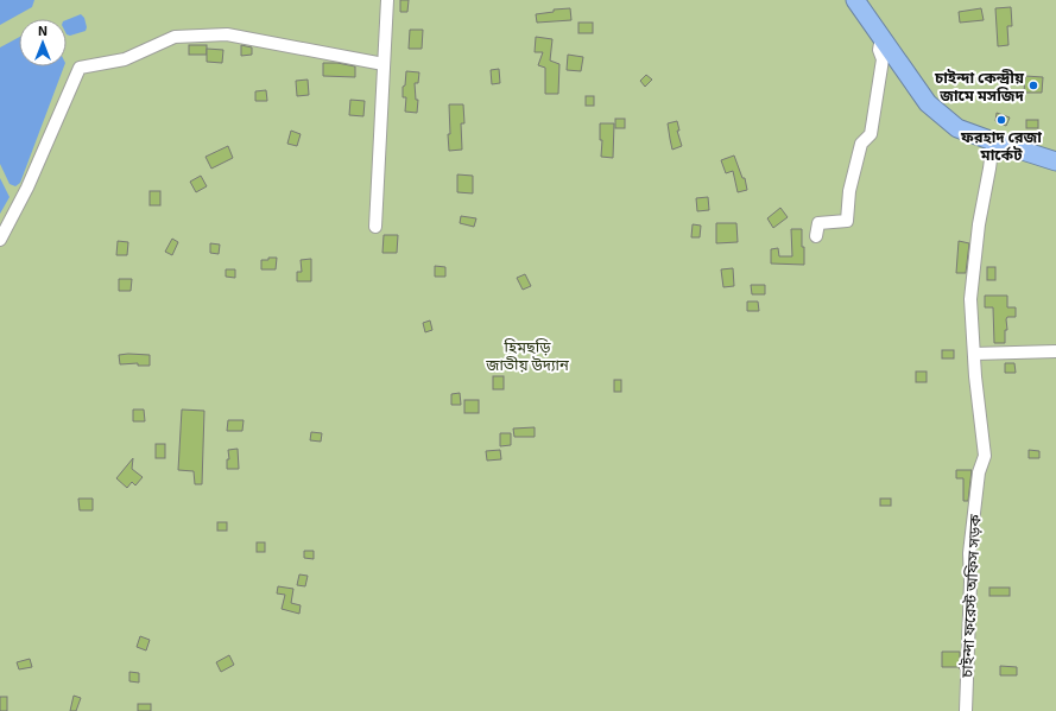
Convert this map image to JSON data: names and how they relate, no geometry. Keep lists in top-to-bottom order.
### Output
{
  "streets": {
    "street": ["চাইন্দা ফরেস্ট অফিস সড়ক"]
  },
  "parks": ["হিমছড়ি জাতীয় উদ্যান"],
  "places": ["চাইন্দা কেন্দ্রীয় জামে মসজিদ", "ফরহাদ রেজা মার্কেট"],
  "north": "top"
}
